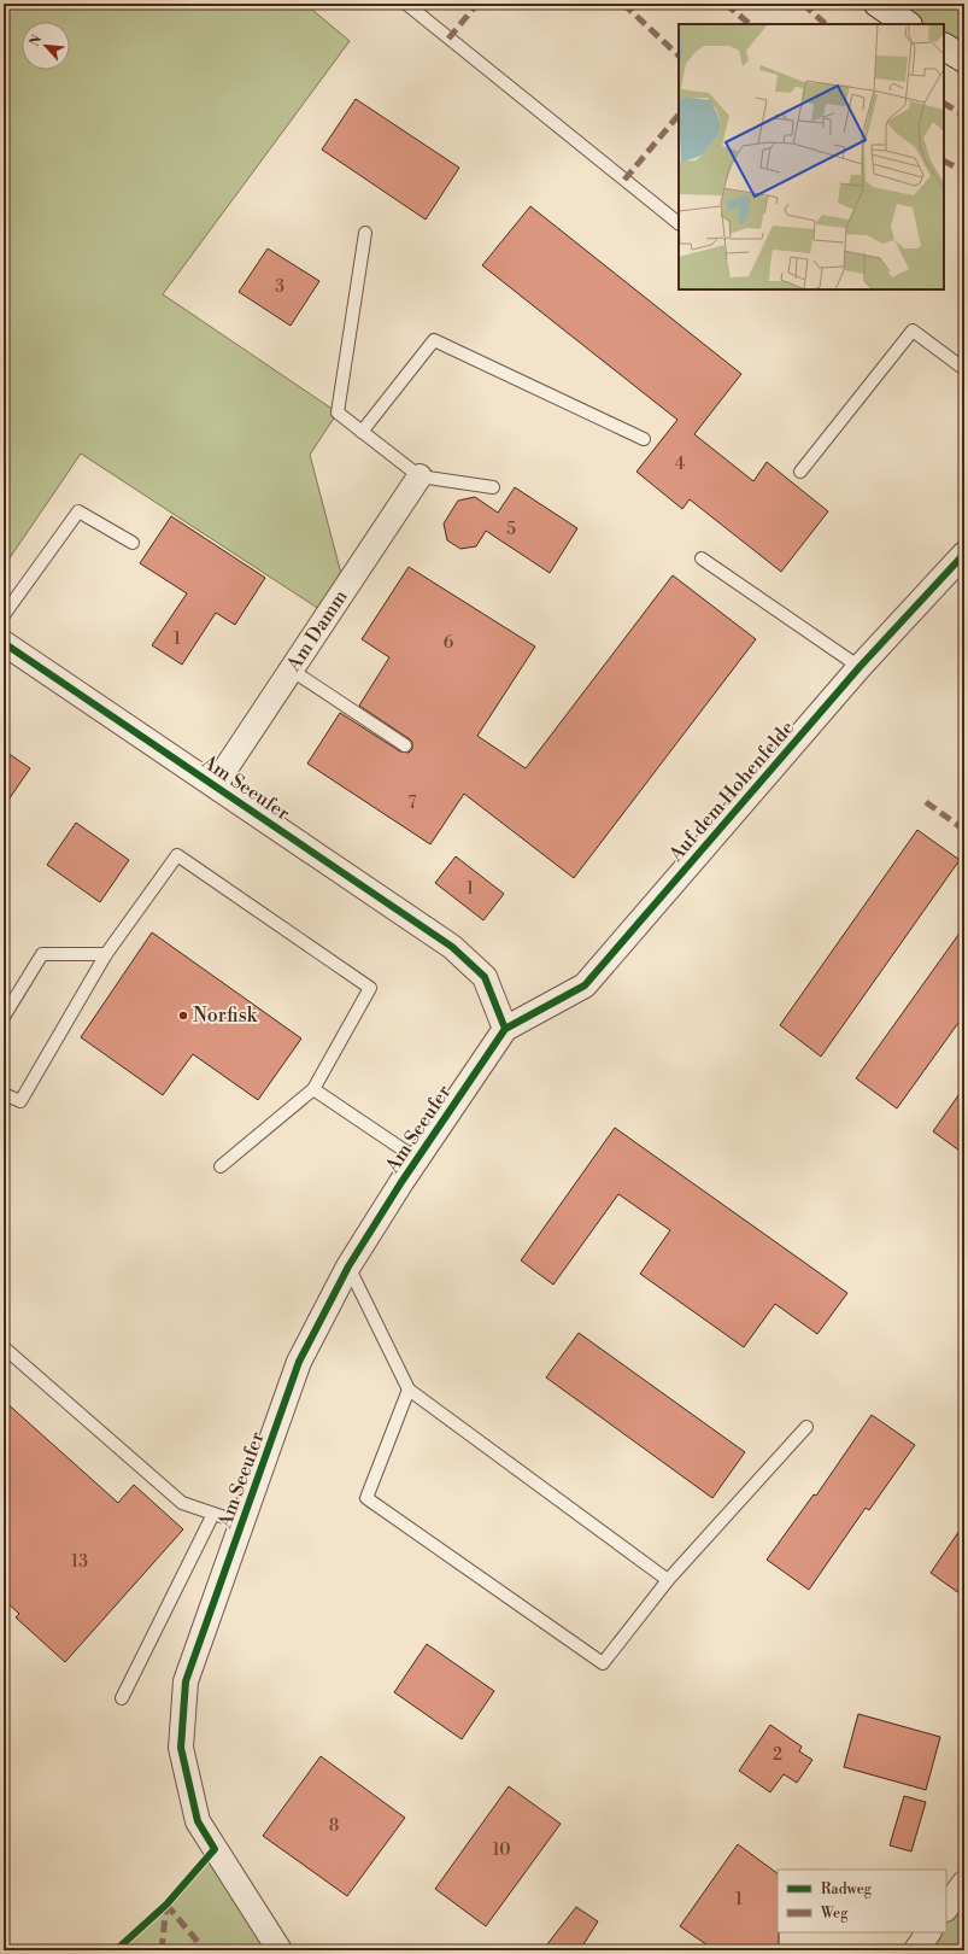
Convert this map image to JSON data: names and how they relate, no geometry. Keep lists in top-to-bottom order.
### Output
{
  "streets": {
    "street": ["Am Damm", "Am Seeufer", "Auf dem Hohenfelde"]
  },
  "crossings": [
    ["Am Damm", "Am Seeufer"],
    ["Am Seeufer", "Auf dem Hohenfelde"]
  ],
  "places": ["Norfisk"],
  "house_numbers": [
    "3",
    "4",
    "5",
    "1",
    "6",
    "7",
    "1",
    "13",
    "2",
    "8",
    "10",
    "1"
  ],
  "legend": ["Radweg", "Weg"],
  "north": "top left"
}
